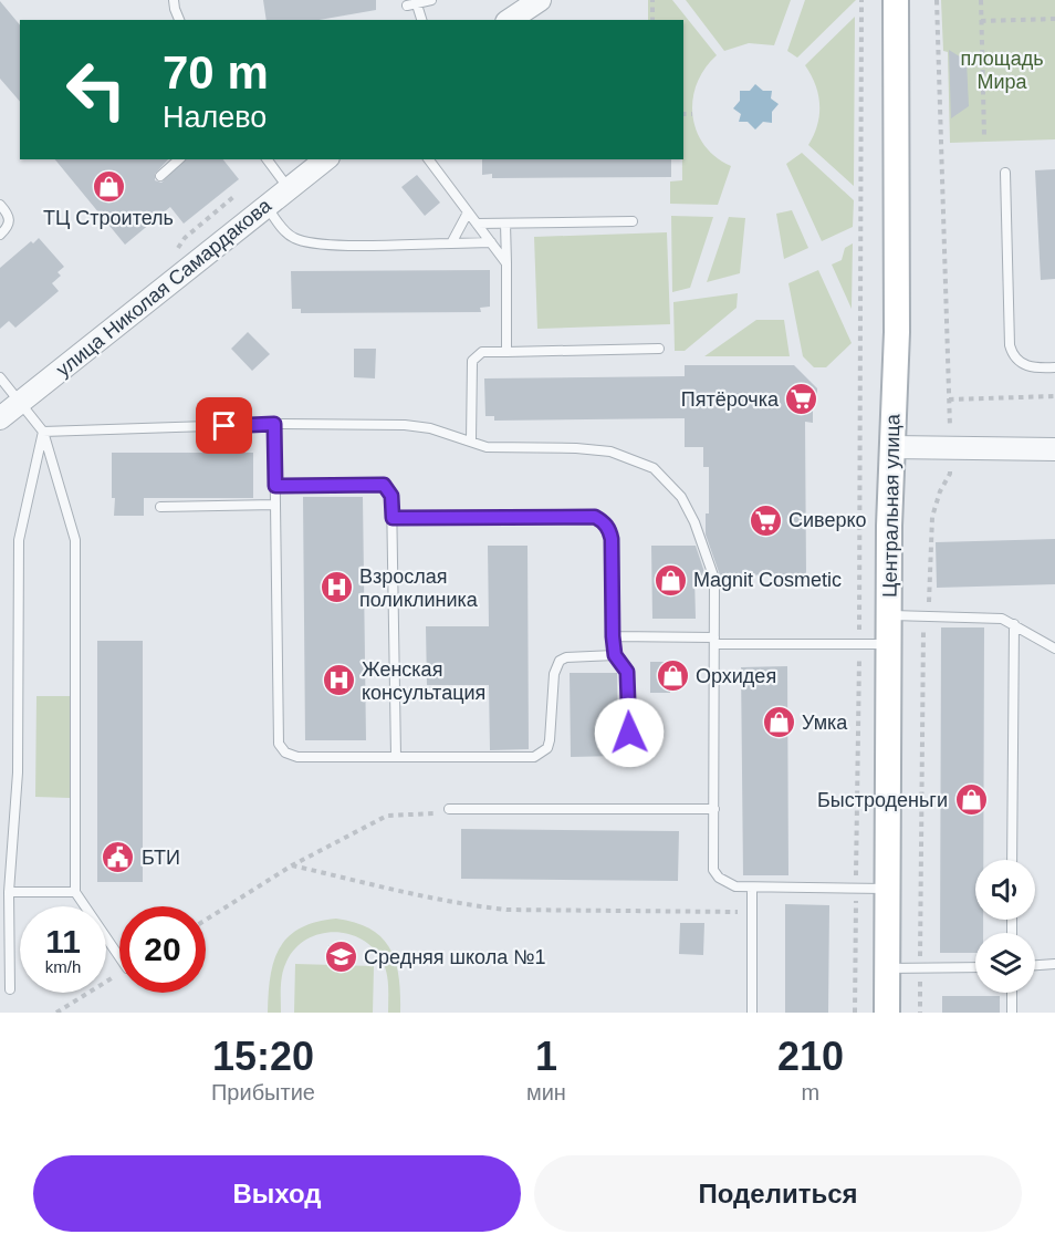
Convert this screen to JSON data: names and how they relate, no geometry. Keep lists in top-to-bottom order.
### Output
{
  "streets": {
    "main road": ["Центральная улица"],
    "street": ["улица Николая Самардакова"]
  },
  "parks": ["площадь Мира"],
  "places": {
    "shop": [
      "ТЦ Строитель",
      "Magnit Cosmetic",
      "Орхидея",
      "Умка",
      "Быстроденьги"
    ],
    "supermarket": ["Пятёрочка", "Сиверко"],
    "hospital": ["Взрослая поликлиника", "Женская консультация"],
    "public building": ["БТИ"],
    "school or university": ["Средняя школа №1"]
  },
  "page": {
    "turn": ["70 m", "Налево"],
    "speed": "11 km/h",
    "limit": "20",
    "eta": [
      "15:20",
      "Прибытие",
      "1",
      "мин",
      "210",
      "m"
    ],
    "buttons": ["Выход", "Поделиться"]
  }
}
